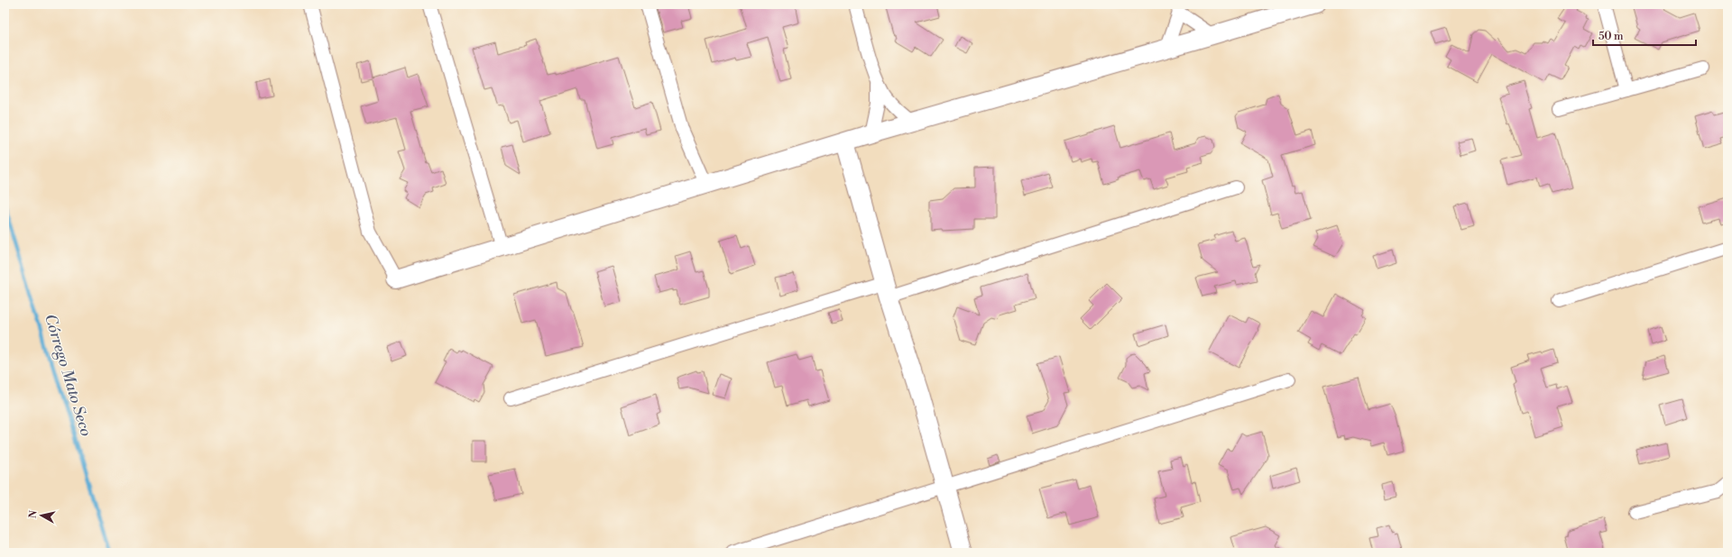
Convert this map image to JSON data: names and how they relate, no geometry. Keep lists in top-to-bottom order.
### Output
{
  "water": ["Córrego Mato Seco"],
  "scale_bar": "50 m",
  "north": "left"
}
